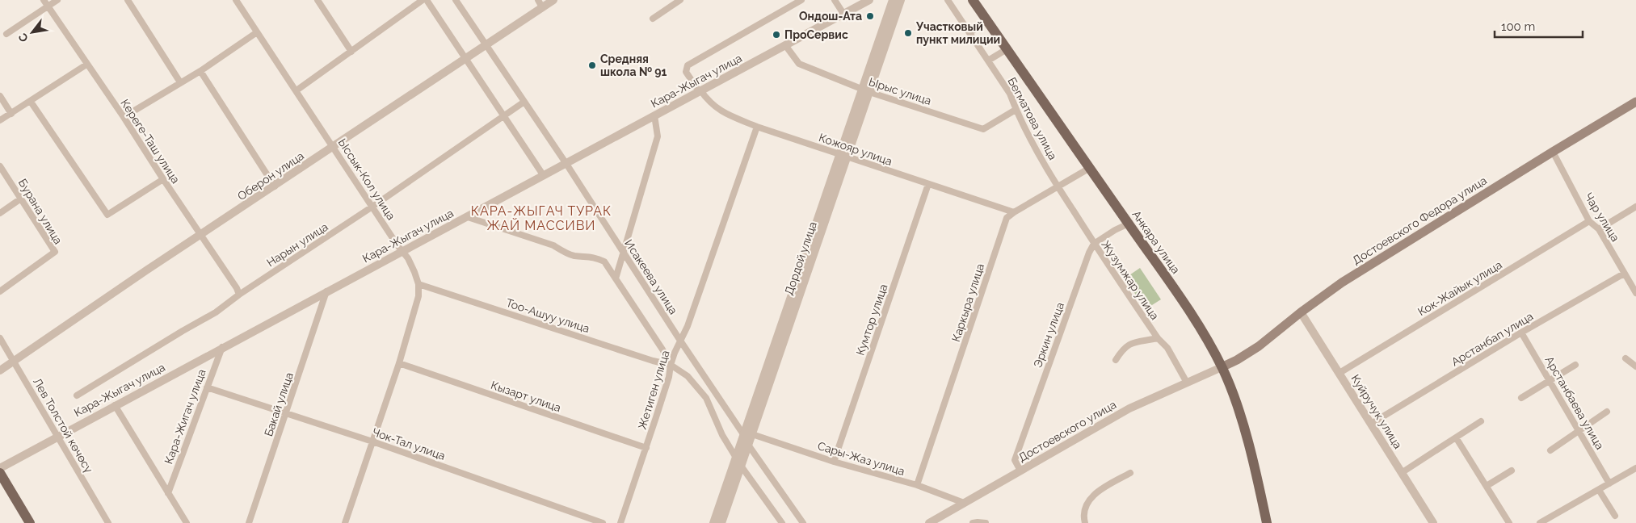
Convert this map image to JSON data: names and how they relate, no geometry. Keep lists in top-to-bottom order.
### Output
{
  "streets": {
    "main road": ["Достоевского Федора улица", "Анкара улица"],
    "street": [
      "Кара-Жыгач улица",
      "Ырыс улица",
      "Бегматова улица",
      "Кереге-Таш улица",
      "Кожояр улица",
      "Оберон улица",
      "Ыссык-Кол улица",
      "Бурана улица",
      "Чар улица",
      "Нарын улица",
      "Дордой улица",
      "Исакеева улица",
      "Жузумжар улица",
      "Кок-Жайык улица",
      "Каркыра улица",
      "Тоо-Ашуу улица",
      "Кумтор улица",
      "Эркин улица",
      "Арстанбап улица",
      "Жетиген улица",
      "Кызарт улица",
      "Арстанбаева улица",
      "Бакай улица",
      "Куйручук улица",
      "Кара-Жигач улица",
      "Лев Толстой көчөсү",
      "Достоевского улица",
      "Чок-Тал улица",
      "Сары-Жаз улица"
    ]
  },
  "crossings": [
    ["Кара-Жыгач улица", "Ырыс улица"],
    ["Кара-Жыгач улица", "Кожояр улица"],
    ["Кара-Жыгач улица", "Ыссык-Кол улица"],
    ["Кара-Жыгач улица", "Исакеева улица"],
    ["Кара-Жыгач улица", "Бакай улица"],
    ["Кара-Жыгач улица", "Кара-Жигач улица"],
    ["Кара-Жыгач улица", "Лев Толстой көчөсү"],
    ["Ырыс улица", "Бегматова улица"],
    ["Ырыс улица", "Дордой улица"],
    ["Бегматова улица", "Жузумжар улица"],
    ["Бегматова улица", "Каркыра улица"],
    ["Кереге-Таш улица", "Оберон улица"],
    ["Кереге-Таш улица", "Нарын улица"],
    ["Кожояр улица", "Дордой улица"],
    ["Кожояр улица", "Каркыра улица"],
    ["Кожояр улица", "Кумтор улица"],
    ["Кожояр улица", "Жетиген улица"],
    ["Оберон улица", "Ыссык-Кол улица"],
    ["Оберон улица", "Исакеева улица"],
    ["Оберон улица", "Лев Толстой көчөсү"],
    ["Ыссык-Кол улица", "Нарын улица"],
    ["Ыссык-Кол улица", "Тоо-Ашуу улица"],
    ["Ыссык-Кол улица", "Кызарт улица"],
    ["Ыссык-Кол улица", "Чок-Тал улица"],
    ["Чар улица", "Достоевского Федора улица"],
    ["Чар улица", "Кок-Жайык улица"],
    ["Чар улица", "Арстанбап улица"],
    ["Достоевского Федора улица", "Анкара улица"],
    ["Достоевского Федора улица", "Куйручук улица"],
    ["Достоевского Федора улица", "Достоевского улица"],
    ["Анкара улица", "Каркыра улица"],
    ["Анкара улица", "Достоевского улица"],
    ["Нарын улица", "Исакеева улица"],
    ["Дордой улица", "Исакеева улица"],
    ["Дордой улица", "Сары-Жаз улица"],
    ["Исакеева улица", "Жетиген улица"],
    ["Исакеева улица", "Сары-Жаз улица"],
    ["Жузумжар улица", "Каркыра улица"],
    ["Жузумжар улица", "Эркин улица"],
    ["Жузумжар улица", "Достоевского улица"],
    ["Кок-Жайык улица", "Куйручук улица"],
    ["Каркыра улица", "Сары-Жаз улица"],
    ["Тоо-Ашуу улица", "Жетиген улица"],
    ["Кумтор улица", "Сары-Жаз улица"],
    ["Эркин улица", "Достоевского улица"],
    ["Арстанбап улица", "Арстанбаева улица"],
    ["Арстанбап улица", "Куйручук улица"],
    ["Жетиген улица", "Кызарт улица"],
    ["Бакай улица", "Чок-Тал улица"],
    ["Кара-Жигач улица", "Чок-Тал улица"],
    ["Достоевского улица", "Сары-Жаз улица"]
  ],
  "districts": ["КАРА-ЖЫГАЧ ТУРАК ЖАЙ МАССИВИ"],
  "places": [
    "Ондош-Ата",
    "Участковый пункт милиции",
    "ПроСервис",
    "Средняя школа № 91"
  ],
  "scale_bar": "100 m",
  "north": "bottom left"
}
